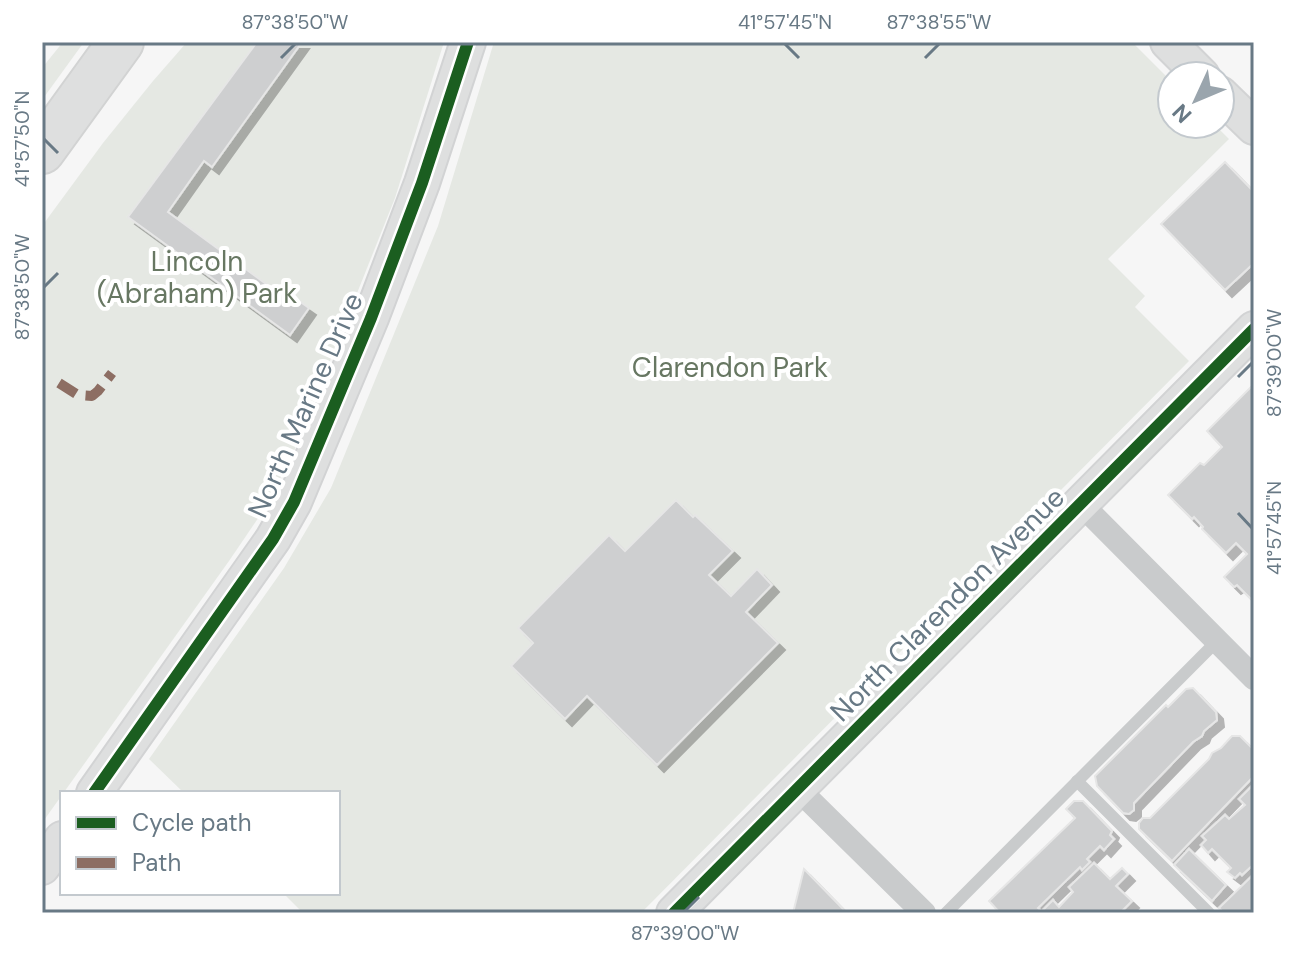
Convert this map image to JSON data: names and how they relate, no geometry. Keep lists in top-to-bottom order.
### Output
{
  "streets": {
    "street": ["North Marine Drive", "North Clarendon Avenue"]
  },
  "parks": ["Lincoln (Abraham) Park", "Clarendon Park"],
  "legend": ["Cycle path", "Path"],
  "north": "bottom left",
  "coordinates": [
    "87°38'50\"W",
    "41°57'45\"N",
    "87°38'55\"W",
    "41°57'50\"N",
    "87°39'00\"W"
  ]
}
